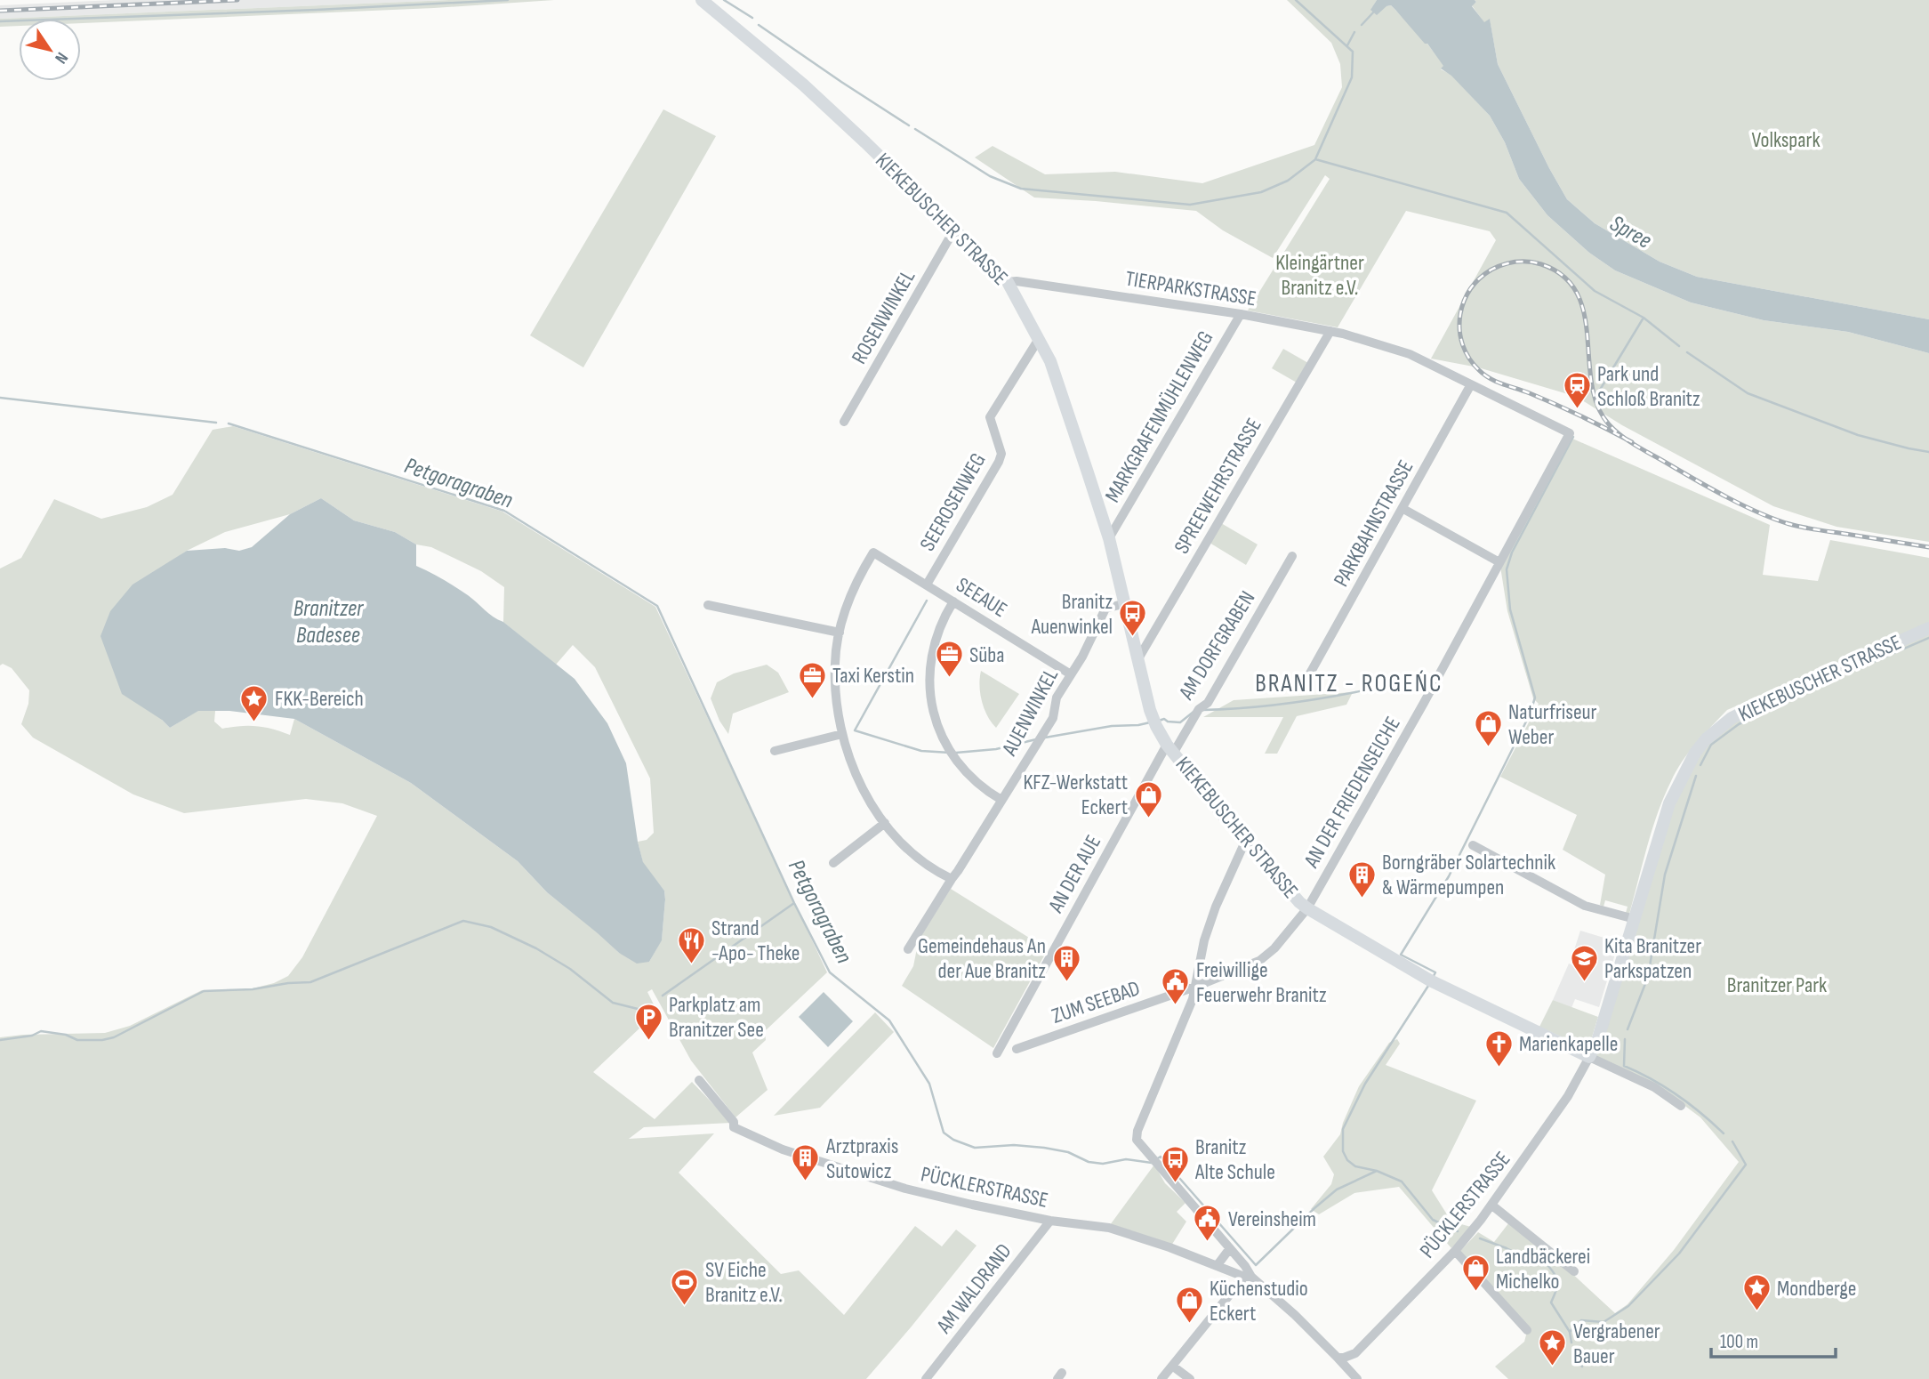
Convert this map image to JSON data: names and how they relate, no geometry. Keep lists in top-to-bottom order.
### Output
{
  "streets": {
    "street": [
      "KIEKEBUSCHER STRASSE",
      "TIERPARKSTRASSE",
      "ROSENWINKEL",
      "MARKGRAFENMÜHLENWEG",
      "SPREEWEHRSTRASSE",
      "SEEROSENWEG",
      "PARKBAHNSTRASSE",
      "SEEAUE",
      "AM DORFGRABEN",
      "AUENWINKEL",
      "AN DER FRIEDENSEICHE",
      "AN DER AUE",
      "ZUM SEEBAD",
      "PÜCKLERSTRASSE",
      "AM WALDRAND"
    ]
  },
  "crossings": [
    ["KIEKEBUSCHER STRASSE", "TIERPARKSTRASSE"],
    ["KIEKEBUSCHER STRASSE", "ROSENWINKEL"],
    ["KIEKEBUSCHER STRASSE", "MARKGRAFENMÜHLENWEG"],
    ["KIEKEBUSCHER STRASSE", "SPREEWEHRSTRASSE"],
    ["KIEKEBUSCHER STRASSE", "SEEROSENWEG"],
    ["KIEKEBUSCHER STRASSE", "AM DORFGRABEN"],
    ["KIEKEBUSCHER STRASSE", "AUENWINKEL"],
    ["KIEKEBUSCHER STRASSE", "AN DER FRIEDENSEICHE"],
    ["KIEKEBUSCHER STRASSE", "AN DER AUE"],
    ["KIEKEBUSCHER STRASSE", "ZUM SEEBAD"],
    ["KIEKEBUSCHER STRASSE", "PÜCKLERSTRASSE"],
    ["TIERPARKSTRASSE", "MARKGRAFENMÜHLENWEG"],
    ["TIERPARKSTRASSE", "SPREEWEHRSTRASSE"],
    ["TIERPARKSTRASSE", "PARKBAHNSTRASSE"],
    ["TIERPARKSTRASSE", "AN DER FRIEDENSEICHE"],
    ["SEEROSENWEG", "SEEAUE"],
    ["SEEAUE", "AUENWINKEL"],
    ["AM DORFGRABEN", "AN DER AUE"],
    ["AN DER FRIEDENSEICHE", "ZUM SEEBAD"],
    ["PÜCKLERSTRASSE", "AM WALDRAND"]
  ],
  "districts": ["BRANITZ - ROGEŃC"],
  "water": ["Spree", "Petgoragraben", "Branitzer Badesee"],
  "parks": ["Volkspark", "Kleingärtner Branitz e.V.", "Branitzer Park"],
  "places": {
    "station": ["Park und Schloß Branitz"],
    "bus stop": ["Branitz Auenwinkel", "Branitz Alte Schule"],
    "office": ["Süba", "Taxi Kerstin"],
    "place": ["FKK-Bereich", "Mondberge", "Vergrabener Bauer"],
    "shop": [
      "Naturfriseur Weber",
      "KFZ-Werkstatt Eckert",
      "Landbäckerei Michelko",
      "Küchenstudio Eckert"
    ],
    "building": ["Borngräber Solartechnik & Wärmepumpen", "Gemeindehaus An der Aue Branitz", "Arztpraxis Sutowicz"],
    "restaurant": ["Strand -Apo- Theke"],
    "school or university": ["Kita Branitzer Parkspatzen"],
    "public building": ["Freiwillige Feuerwehr Branitz", "Vereinsheim"],
    "parking": ["Parkplatz am Branitzer See"],
    "church": ["Marienkapelle"],
    "sports": ["SV Eiche Branitz e.V."]
  },
  "scale_bar": "100 m",
  "north": "bottom right"
}
